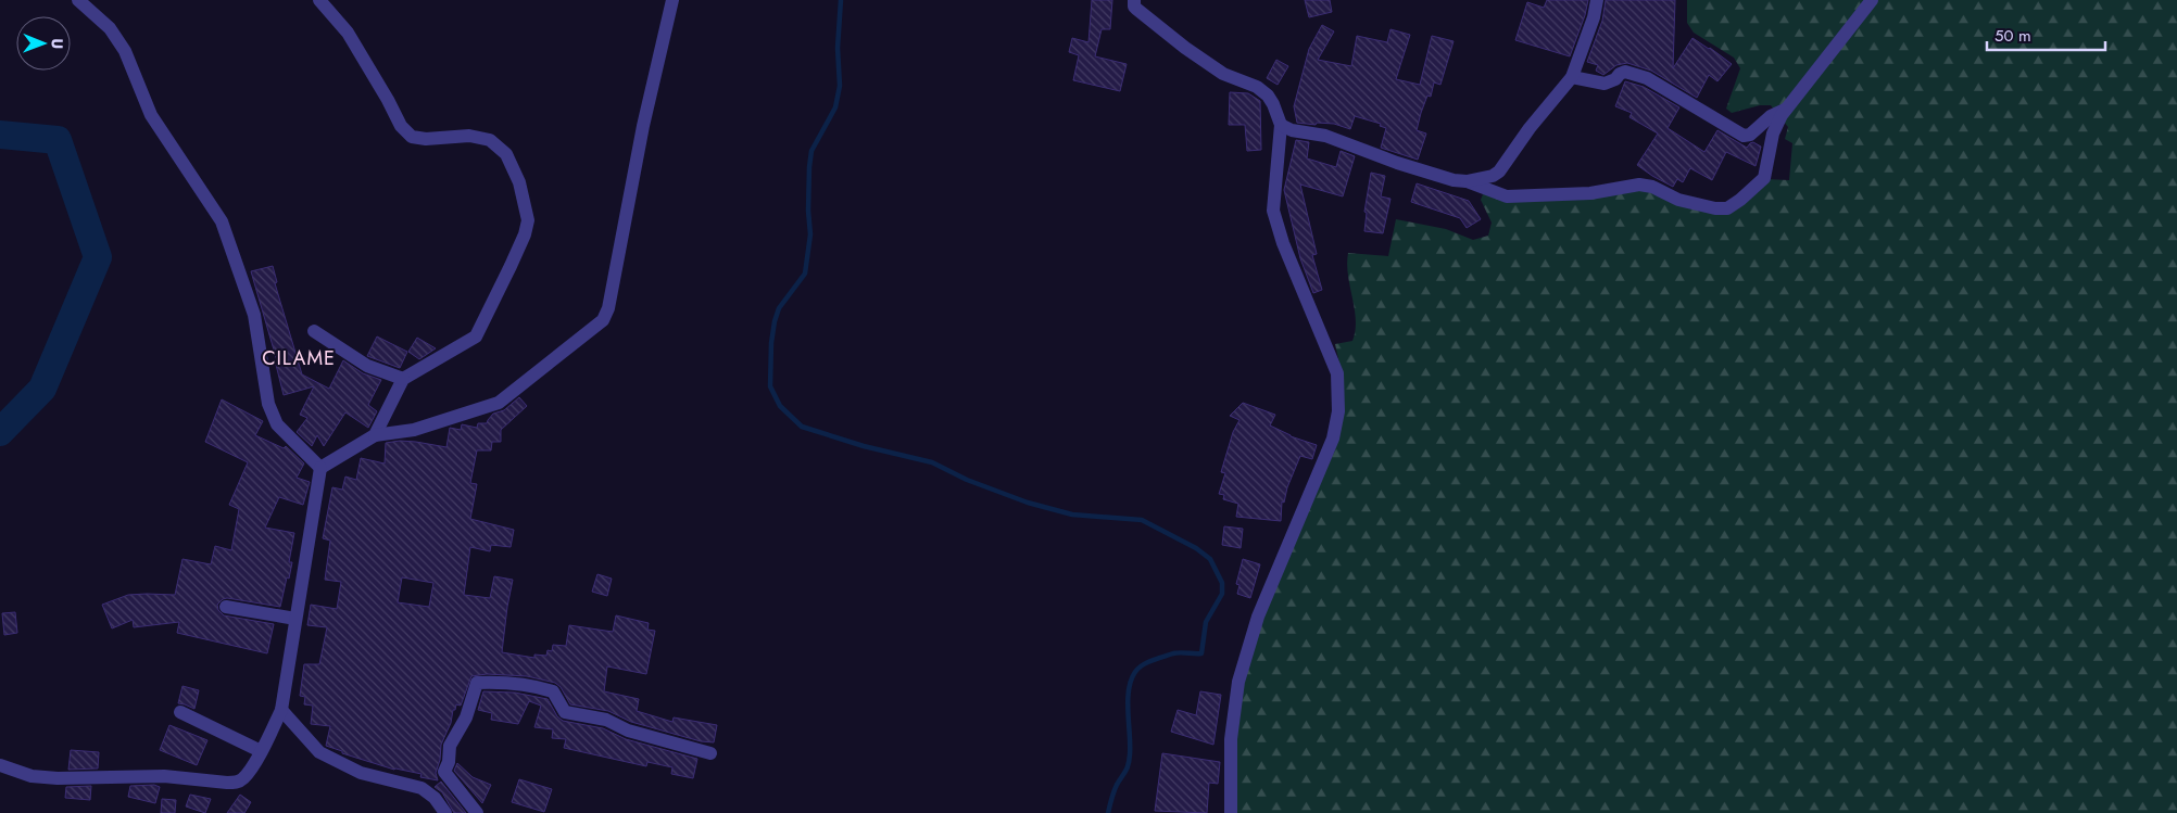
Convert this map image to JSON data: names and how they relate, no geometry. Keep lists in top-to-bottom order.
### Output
{
  "districts": ["CILAME"],
  "scale_bar": "50 m",
  "north": "right"
}
